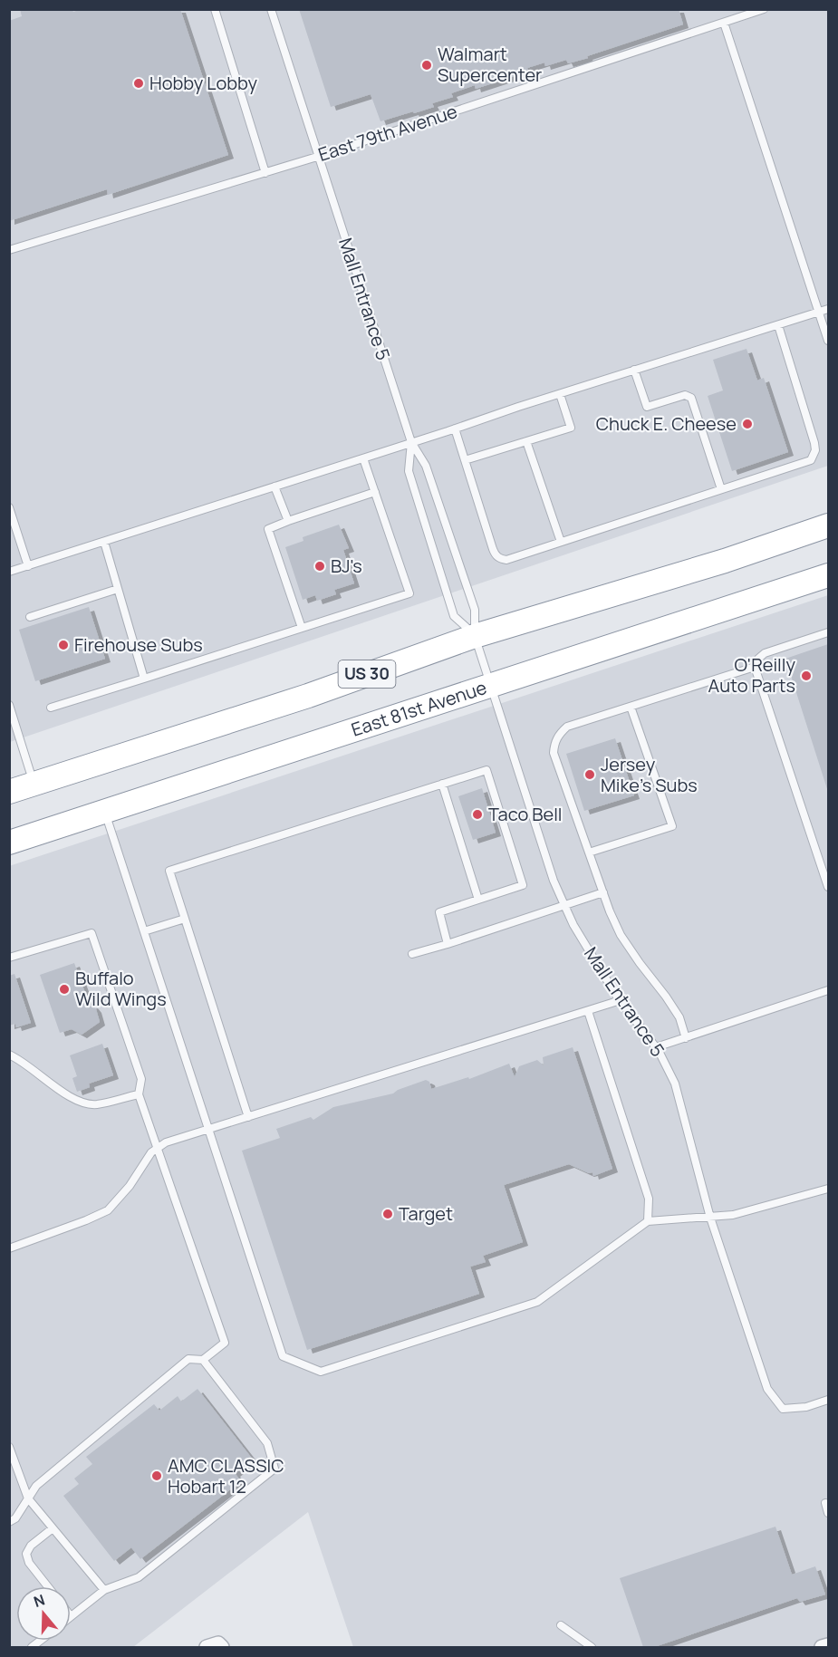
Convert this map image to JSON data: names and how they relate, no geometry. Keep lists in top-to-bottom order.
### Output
{
  "streets": {
    "highway": ["US 30", "East 81st Avenue"],
    "lane": ["East 79th Avenue", "Mall Entrance 5"]
  },
  "crossings": [
    ["East 79th Avenue", "Mall Entrance 5"],
    ["Mall Entrance 5", "US 30"],
    ["Mall Entrance 5", "East 81st Avenue"]
  ],
  "places": [
    "Walmart Supercenter",
    "Hobby Lobby",
    "Chuck E. Cheese",
    "BJ's",
    "Firehouse Subs",
    "O'Reilly Auto Parts",
    "Jersey Mike's Subs",
    "Taco Bell",
    "Buffalo Wild Wings",
    "Target",
    "AMC CLASSIC Hobart 12"
  ],
  "north": "top"
}
